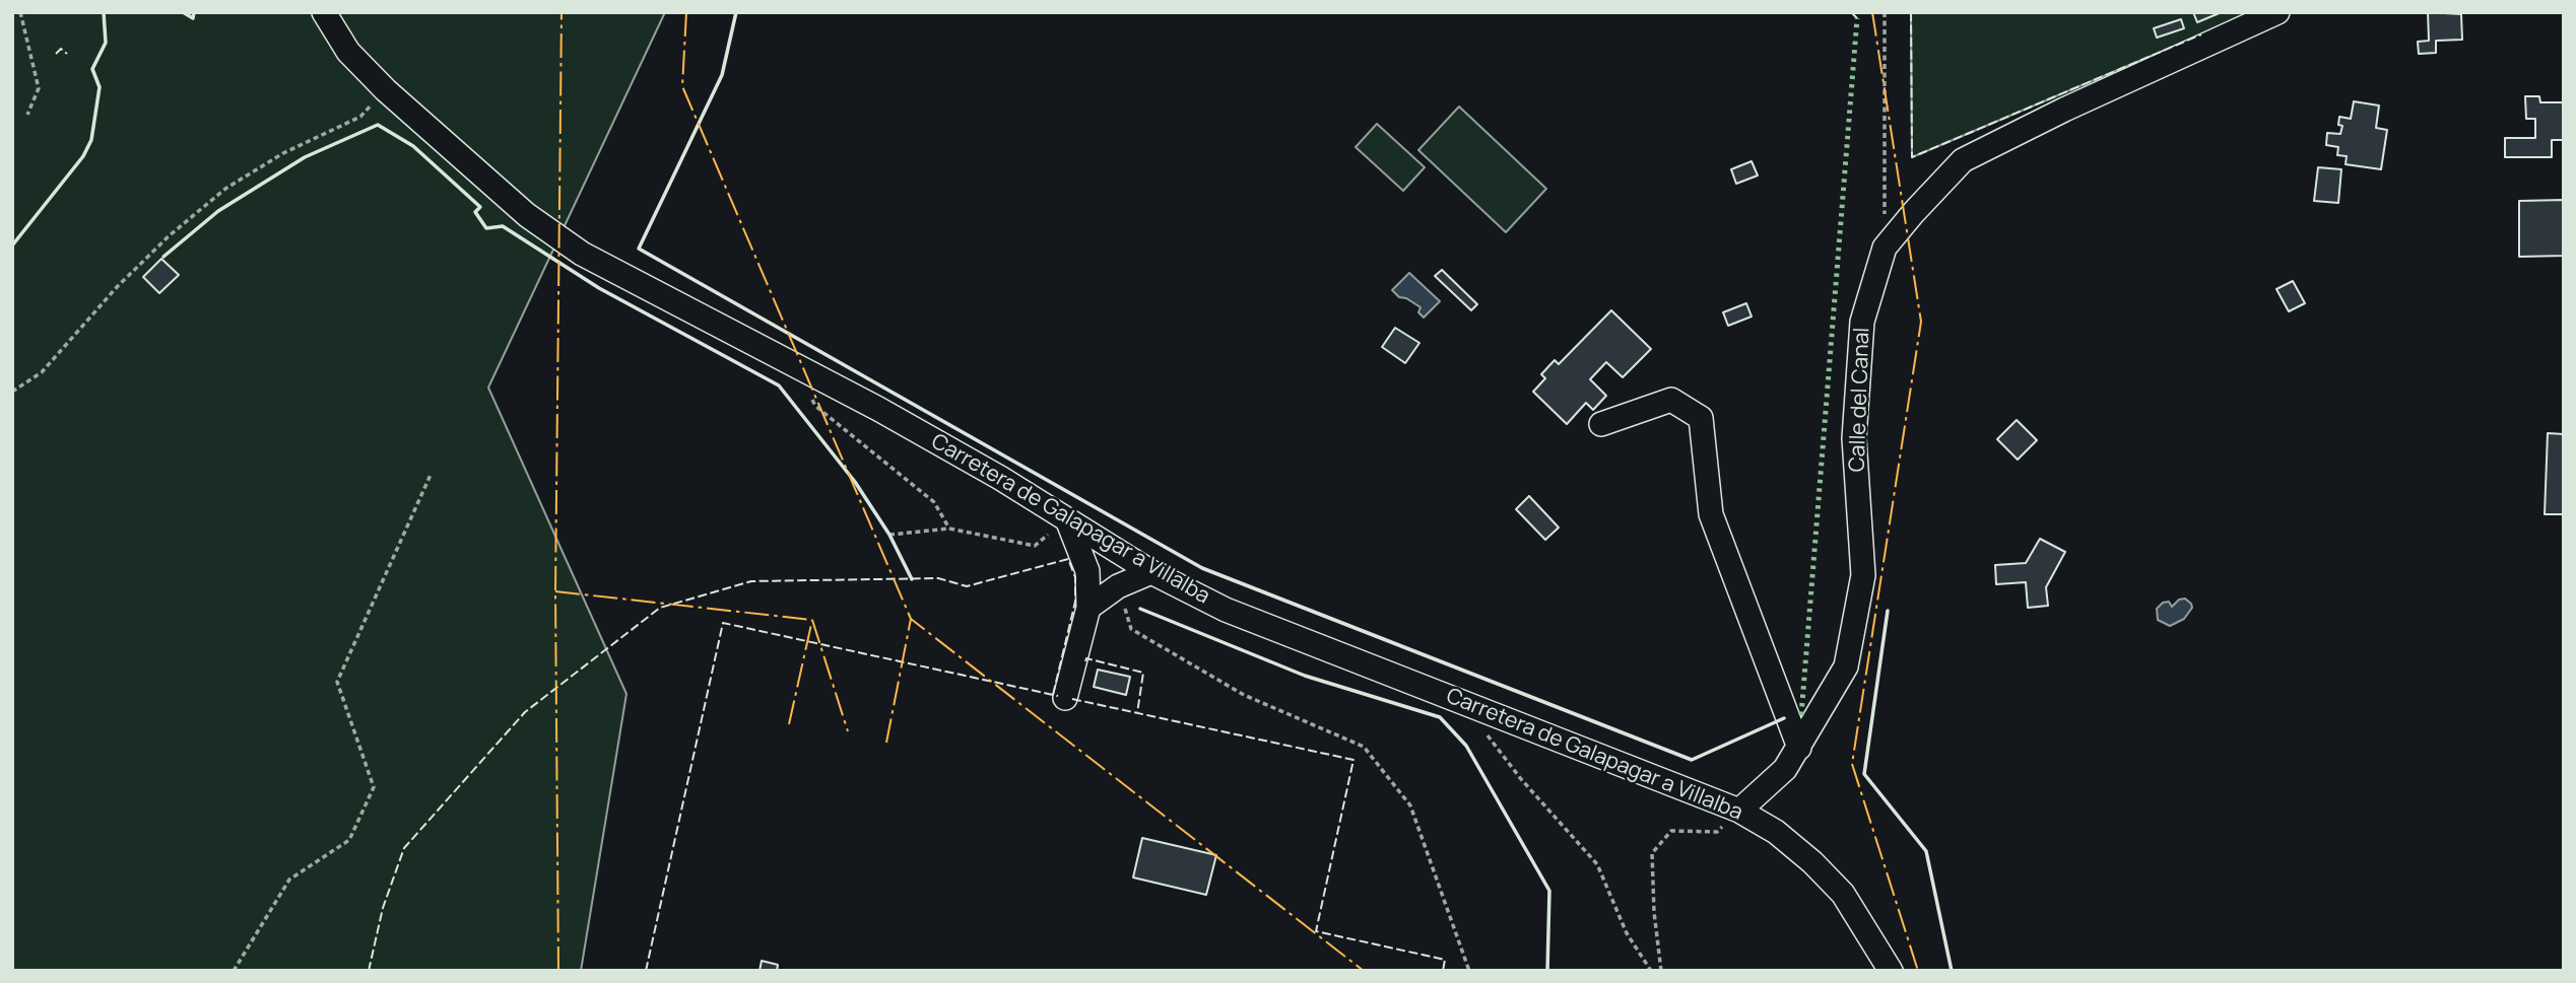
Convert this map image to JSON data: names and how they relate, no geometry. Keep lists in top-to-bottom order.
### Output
{
  "streets": {
    "street": ["Calle del Canal", "Carretera de Galapagar a Villalba"]
  },
  "crossings": [
    ["Calle del Canal", "Carretera de Galapagar a Villalba"]
  ]
}
